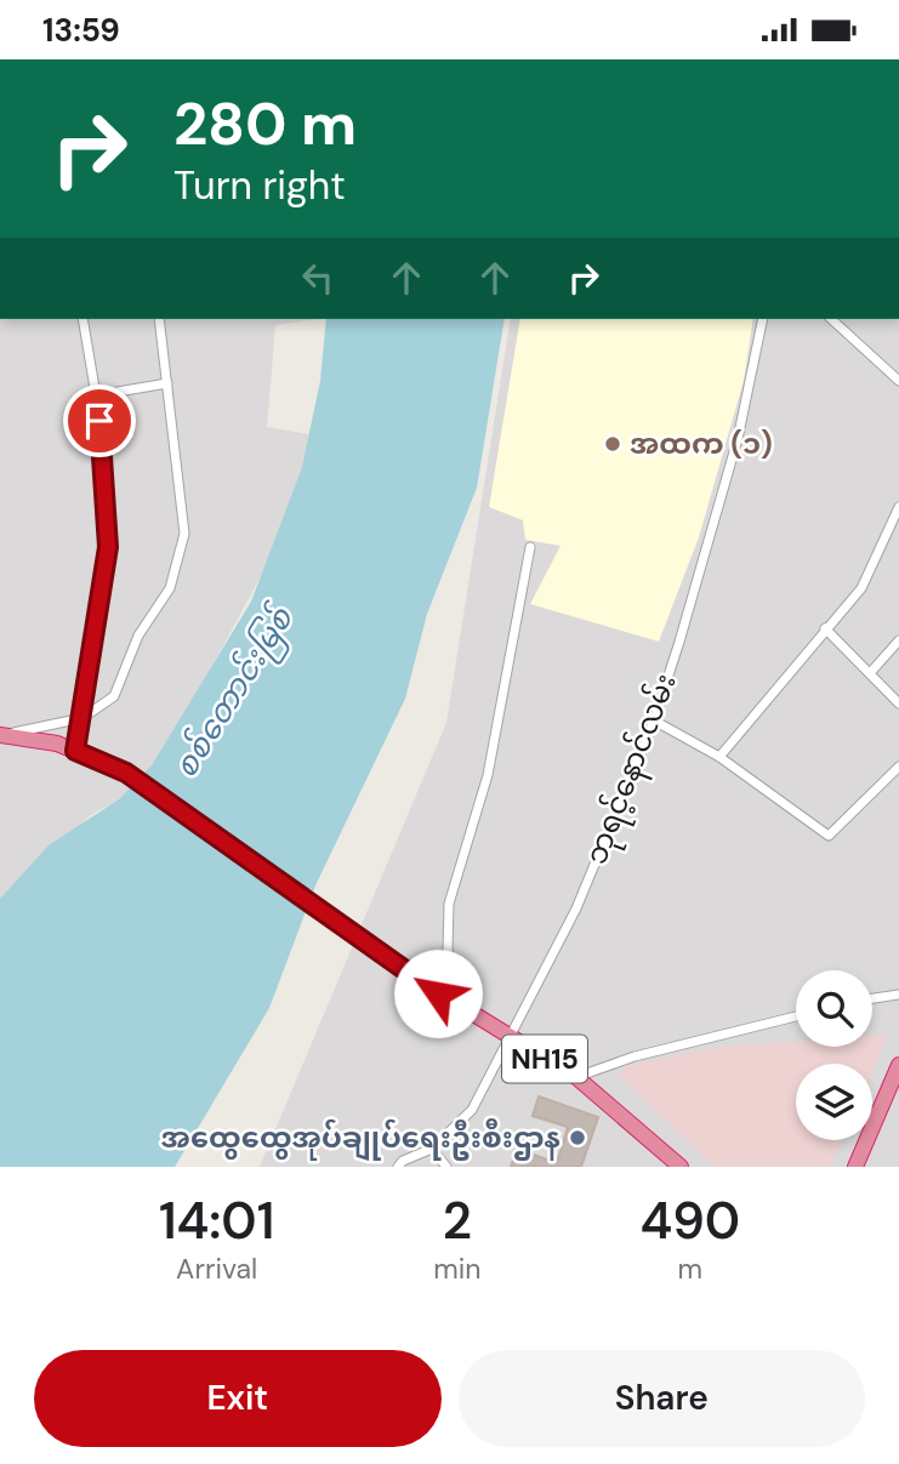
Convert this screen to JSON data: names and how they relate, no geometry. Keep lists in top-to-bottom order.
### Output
{
  "streets": {
    "highway": ["NH15"],
    "street": ["ဘုရင့်နောင်လမ်း"]
  },
  "crossings": [
    ["ဘုရင့်နောင်လမ်း", "NH15"]
  ],
  "water": ["စစ်တောင်းမြစ်"],
  "places": ["အထက (၁)", "အထွေထွေအုပ်ချုပ်ရေးဦးစီးဌာန"],
  "page": {
    "status": "13:59",
    "turn": ["280 m", "Turn right"],
    "eta": [
      "14:01",
      "Arrival",
      "2",
      "min",
      "490",
      "m"
    ],
    "buttons": ["Exit", "Share"]
  }
}
